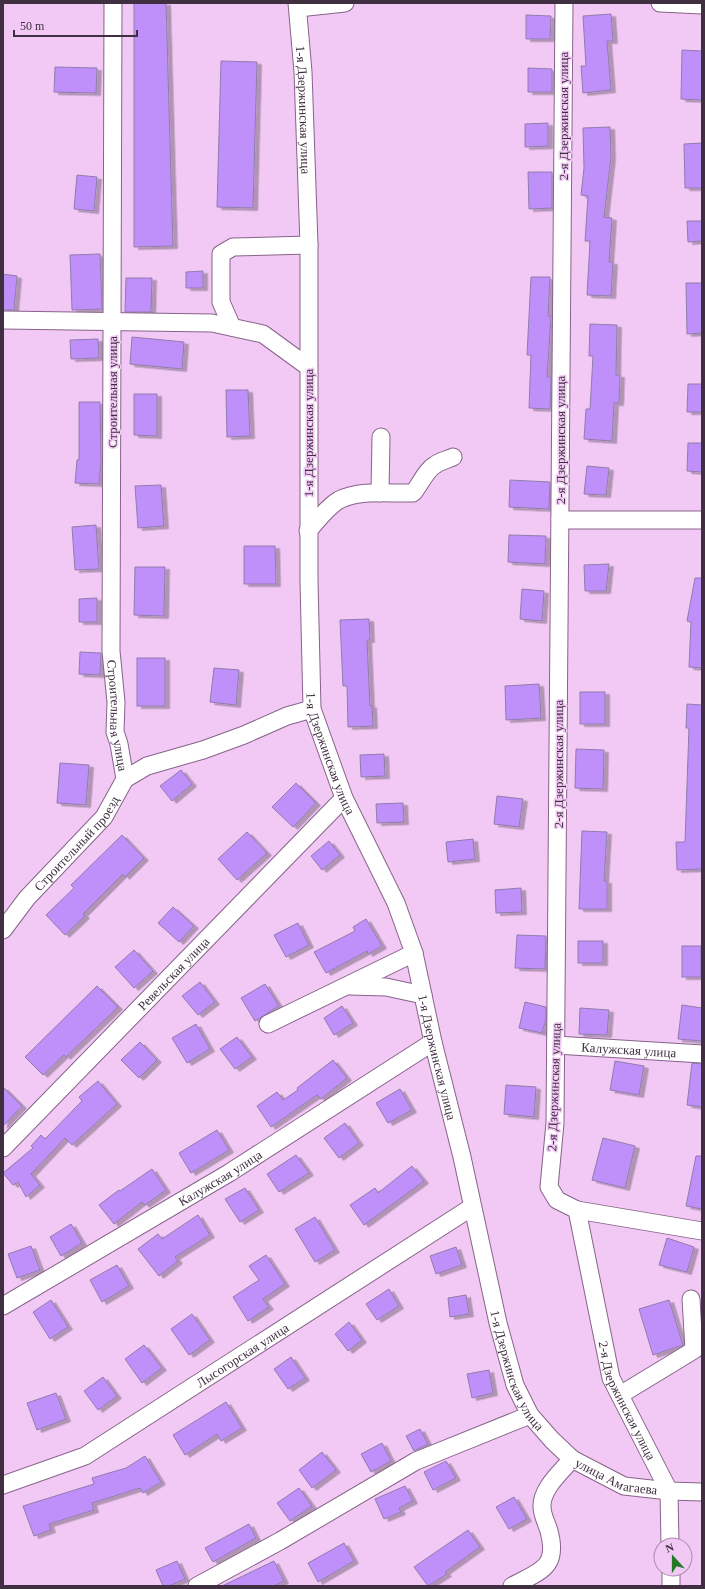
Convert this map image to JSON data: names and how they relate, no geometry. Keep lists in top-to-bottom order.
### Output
{
  "streets": {
    "street": [
      "1-я Дзержинская улица",
      "2-я Дзержинская улица",
      "Строительная улица",
      "Строительный проезд",
      "Ревельская улица",
      "Калужская улица",
      "Лысогорская улица",
      "улица Амагаева"
    ]
  },
  "crossings": [
    ["1-я Дзержинская улица", "Ревельская улица"],
    ["1-я Дзержинская улица", "Калужская улица"],
    ["1-я Дзержинская улица", "Лысогорская улица"],
    ["1-я Дзержинская улица", "улица Амагаева"],
    ["2-я Дзержинская улица", "Калужская улица"],
    ["2-я Дзержинская улица", "улица Амагаева"],
    ["Строительная улица", "Строительный проезд"]
  ],
  "scale_bar": "50 m",
  "north": "top"
}
